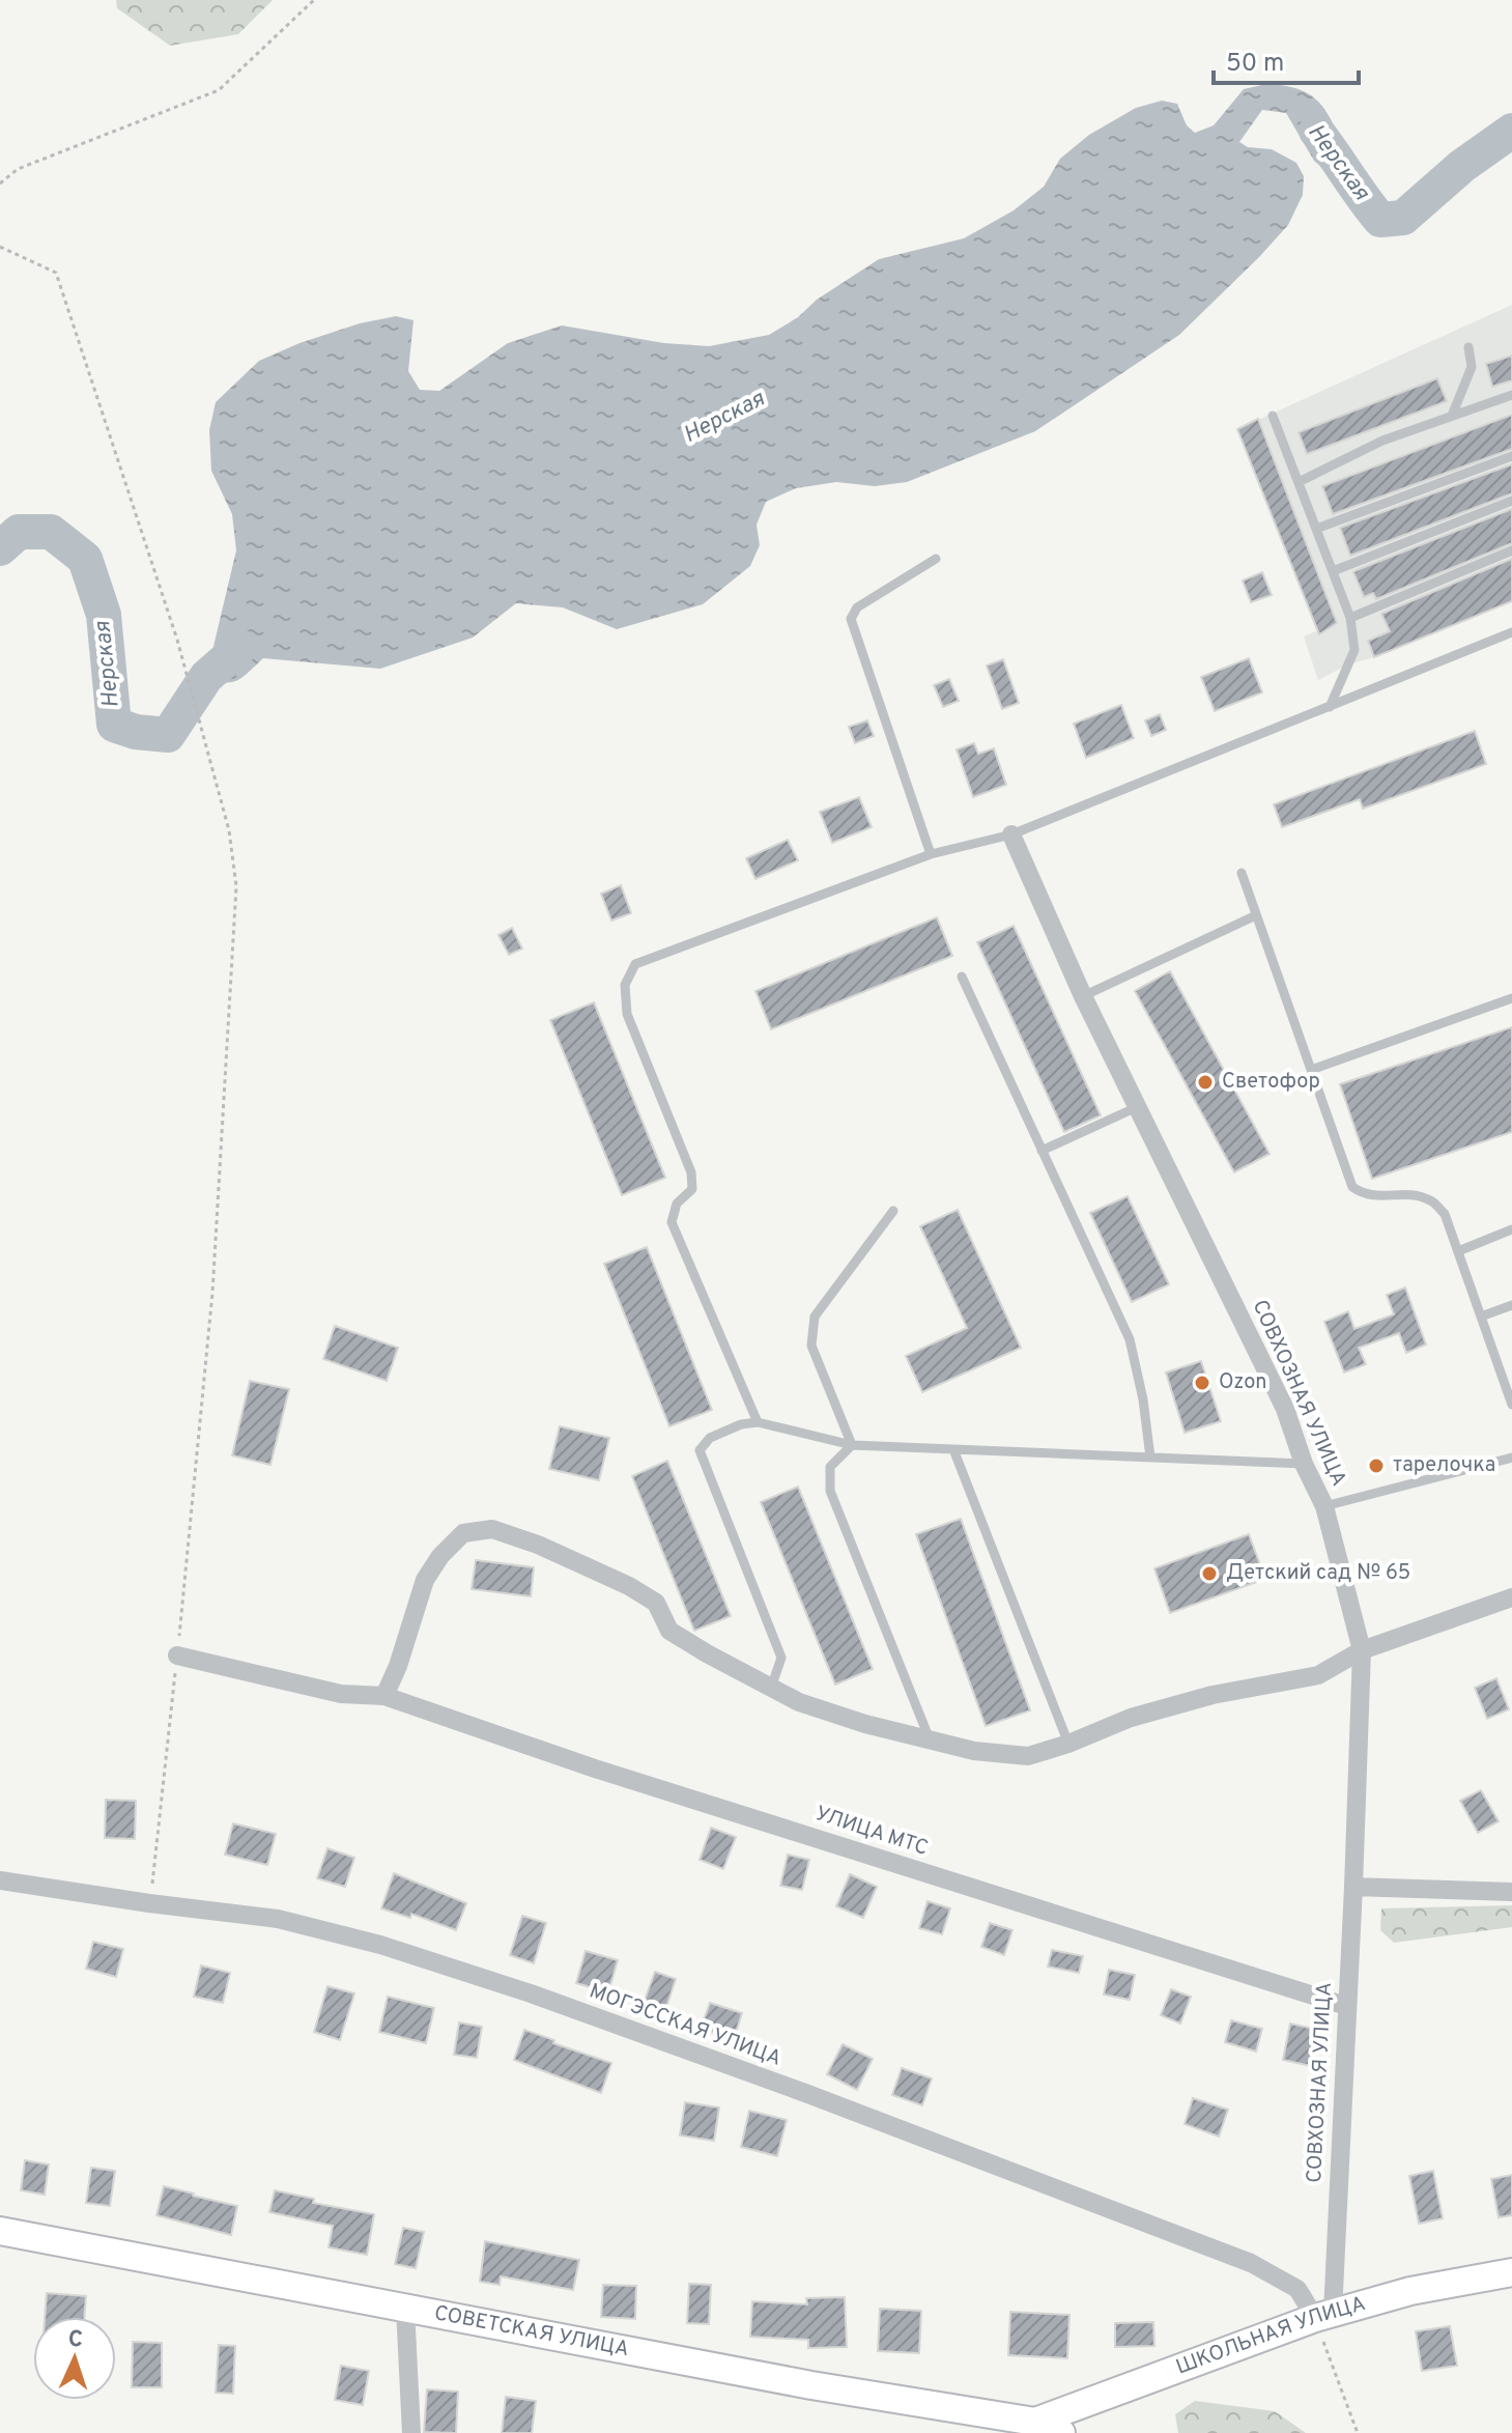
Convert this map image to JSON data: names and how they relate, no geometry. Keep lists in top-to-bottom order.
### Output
{
  "streets": {
    "street": [
      "СОВХОЗНАЯ УЛИЦА",
      "УЛИЦА МТС",
      "МОГЭССКАЯ УЛИЦА",
      "СОВЕТСКАЯ УЛИЦА",
      "ШКОЛЬНАЯ УЛИЦА"
    ]
  },
  "crossings": [
    ["СОВХОЗНАЯ УЛИЦА", "УЛИЦА МТС"],
    ["СОВХОЗНАЯ УЛИЦА", "МОГЭССКАЯ УЛИЦА"],
    ["СОВХОЗНАЯ УЛИЦА", "ШКОЛЬНАЯ УЛИЦА"],
    ["МОГЭССКАЯ УЛИЦА", "ШКОЛЬНАЯ УЛИЦА"],
    ["СОВЕТСКАЯ УЛИЦА", "ШКОЛЬНАЯ УЛИЦА"]
  ],
  "water": ["Нерская"],
  "places": [
    "Светофор",
    "Ozon",
    "тарелочка",
    "Детский сад № 65"
  ],
  "scale_bar": "50 m",
  "north": "top"
}
